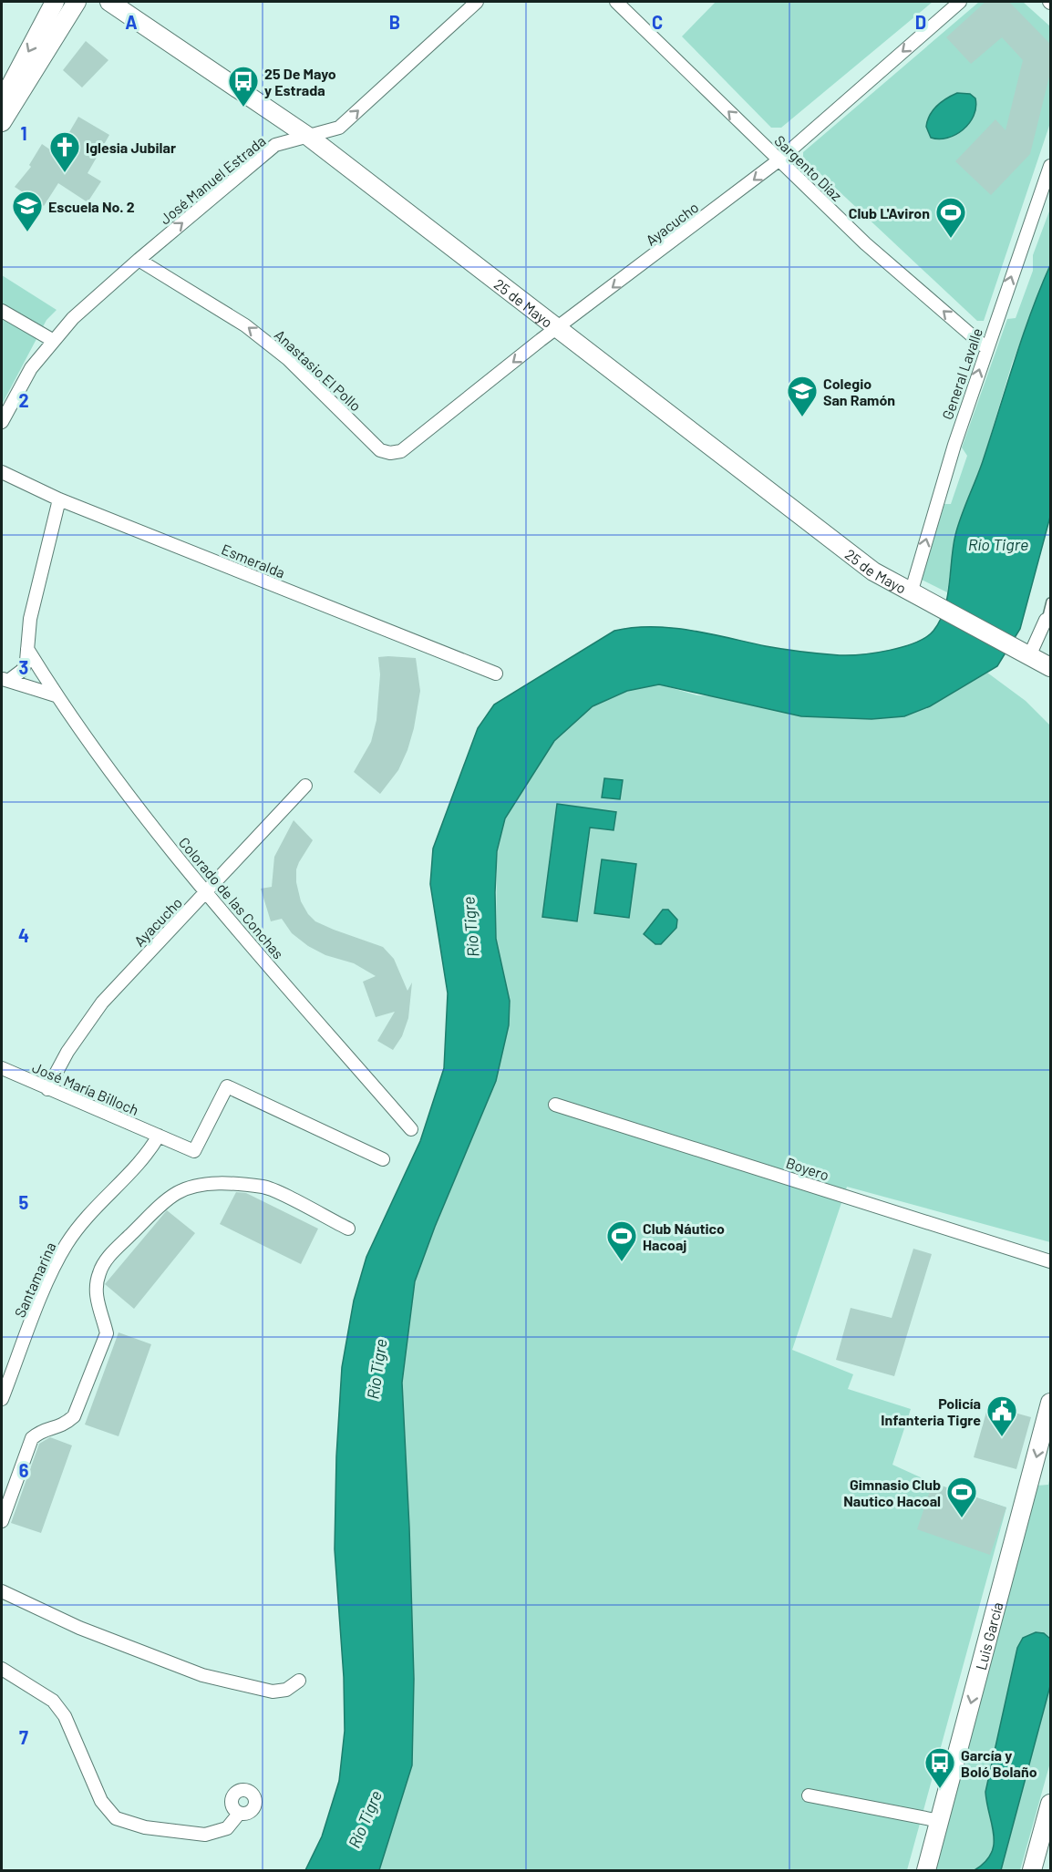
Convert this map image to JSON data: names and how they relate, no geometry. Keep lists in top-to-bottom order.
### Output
{
  "streets": {
    "main road": ["25 de Mayo", "Luis García"],
    "street": [
      "Sargento Díaz",
      "José Manuel Estrada",
      "Ayacucho",
      "Anastasio El Pollo",
      "General Lavalle",
      "Esmeralda",
      "Colorado de las Conchas",
      "José María Billoch",
      "Boyero",
      "Santamarina"
    ]
  },
  "crossings": [
    ["Sargento Díaz", "Ayacucho"],
    ["Sargento Díaz", "General Lavalle"],
    ["José Manuel Estrada", "25 de Mayo"],
    ["José Manuel Estrada", "Anastasio El Pollo"],
    ["Ayacucho", "25 de Mayo"],
    ["Ayacucho", "Anastasio El Pollo"],
    ["Ayacucho", "Colorado de las Conchas"],
    ["Ayacucho", "José María Billoch"],
    ["25 de Mayo", "General Lavalle"],
    ["José María Billoch", "Santamarina"]
  ],
  "one_way": [
    "Sargento Díaz",
    "José Manuel Estrada",
    "Ayacucho",
    "Anastasio El Pollo",
    "General Lavalle",
    "Luis García"
  ],
  "water": ["Río Tigre"],
  "places": {
    "bus stop": ["25 De Mayo y Estrada", "García y Boló Bolaño"],
    "church": ["Iglesia Jubilar"],
    "school or university": ["Escuela No. 2", "Colegio San Ramón"],
    "sports": ["Club L'Aviron", "Club Náutico Hacoaj", "Gimnasio Club Nautico Hacoal"],
    "public building": ["Policía Infanteria Tigre"]
  },
  "grid": {
    "columns": [
      "A",
      "B",
      "C",
      "D"
    ],
    "rows": [
      "1",
      "2",
      "3",
      "4",
      "5",
      "6",
      "7"
    ]
  }
}
